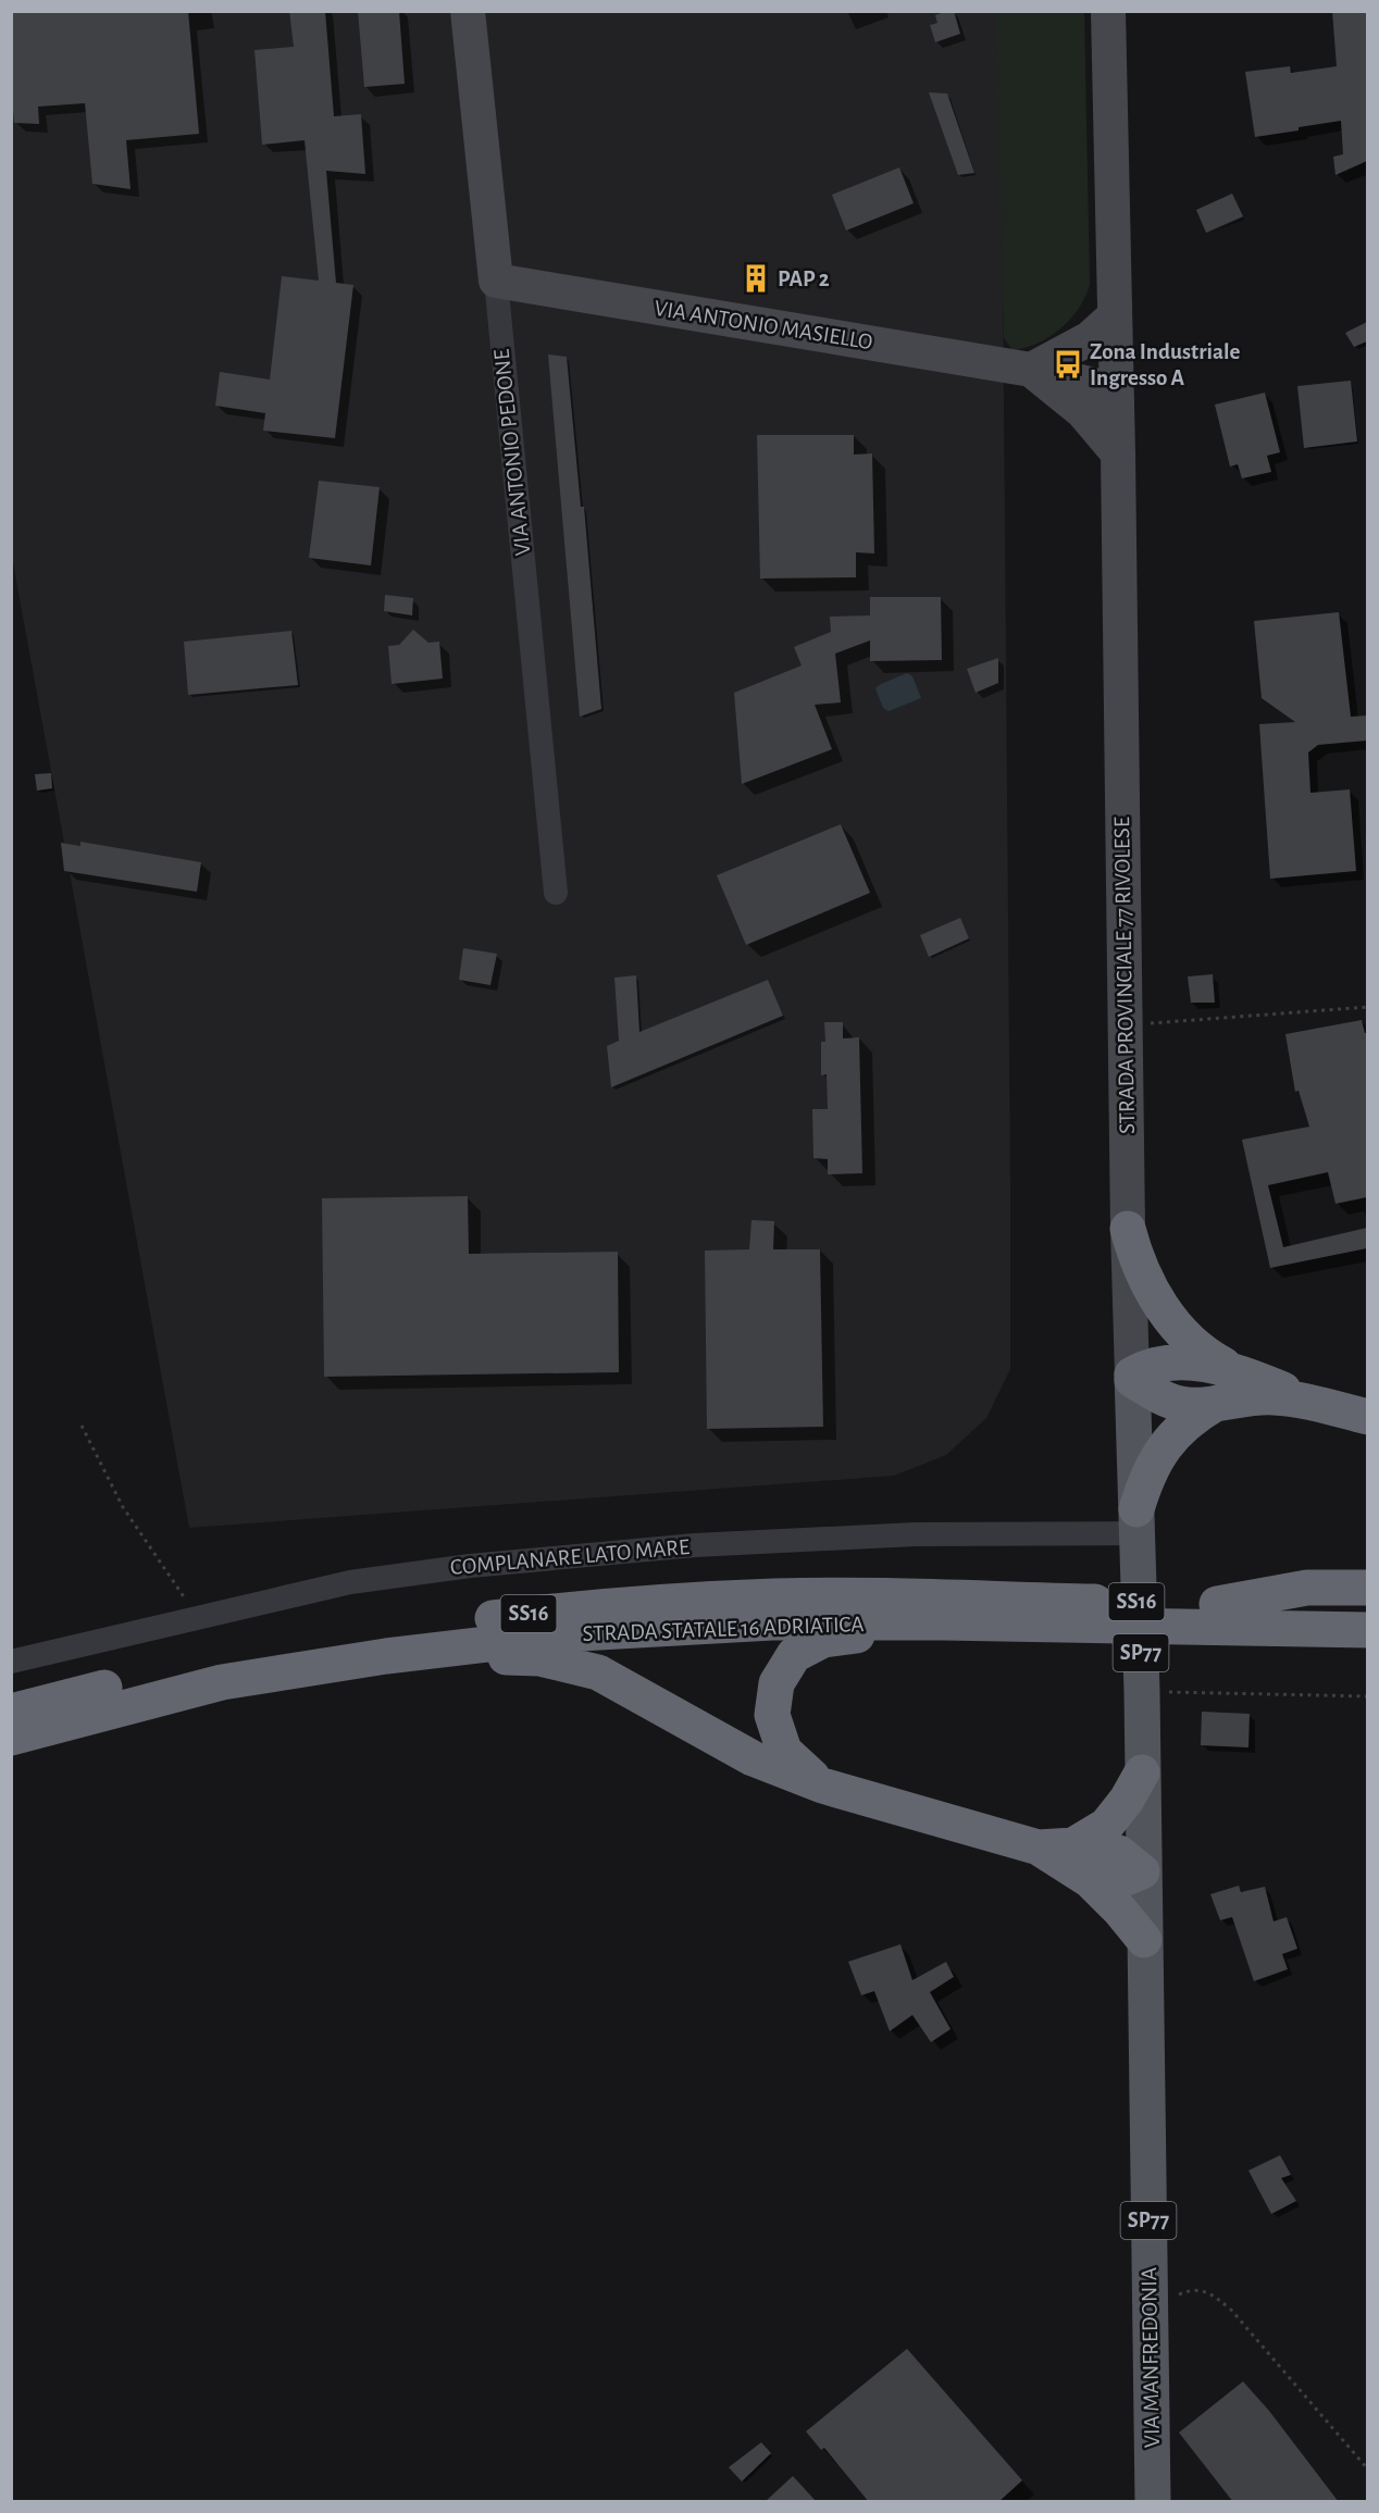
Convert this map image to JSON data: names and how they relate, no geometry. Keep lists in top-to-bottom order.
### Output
{
  "streets": {
    "highway": ["SS16", "STRADA STATALE 16 ADRIATICA"],
    "main road": [
      "VIA ANTONIO MASIELLO",
      "VIA ANTONIO PEDONE",
      "STRADA PROVINCIALE 77 RIVOLESE",
      "SP77",
      "VIA MANFREDONIA"
    ],
    "street": ["COMPLANARE LATO MARE"]
  },
  "crossings": [
    ["VIA ANTONIO MASIELLO", "VIA ANTONIO PEDONE"],
    ["VIA ANTONIO MASIELLO", "STRADA PROVINCIALE 77 RIVOLESE"],
    ["STRADA PROVINCIALE 77 RIVOLESE", "COMPLANARE LATO MARE"],
    ["STRADA PROVINCIALE 77 RIVOLESE", "VIA MANFREDONIA"]
  ],
  "places": {
    "building": ["PAP 2"],
    "bus stop": ["Zona Industriale Ingresso A"]
  }
}
